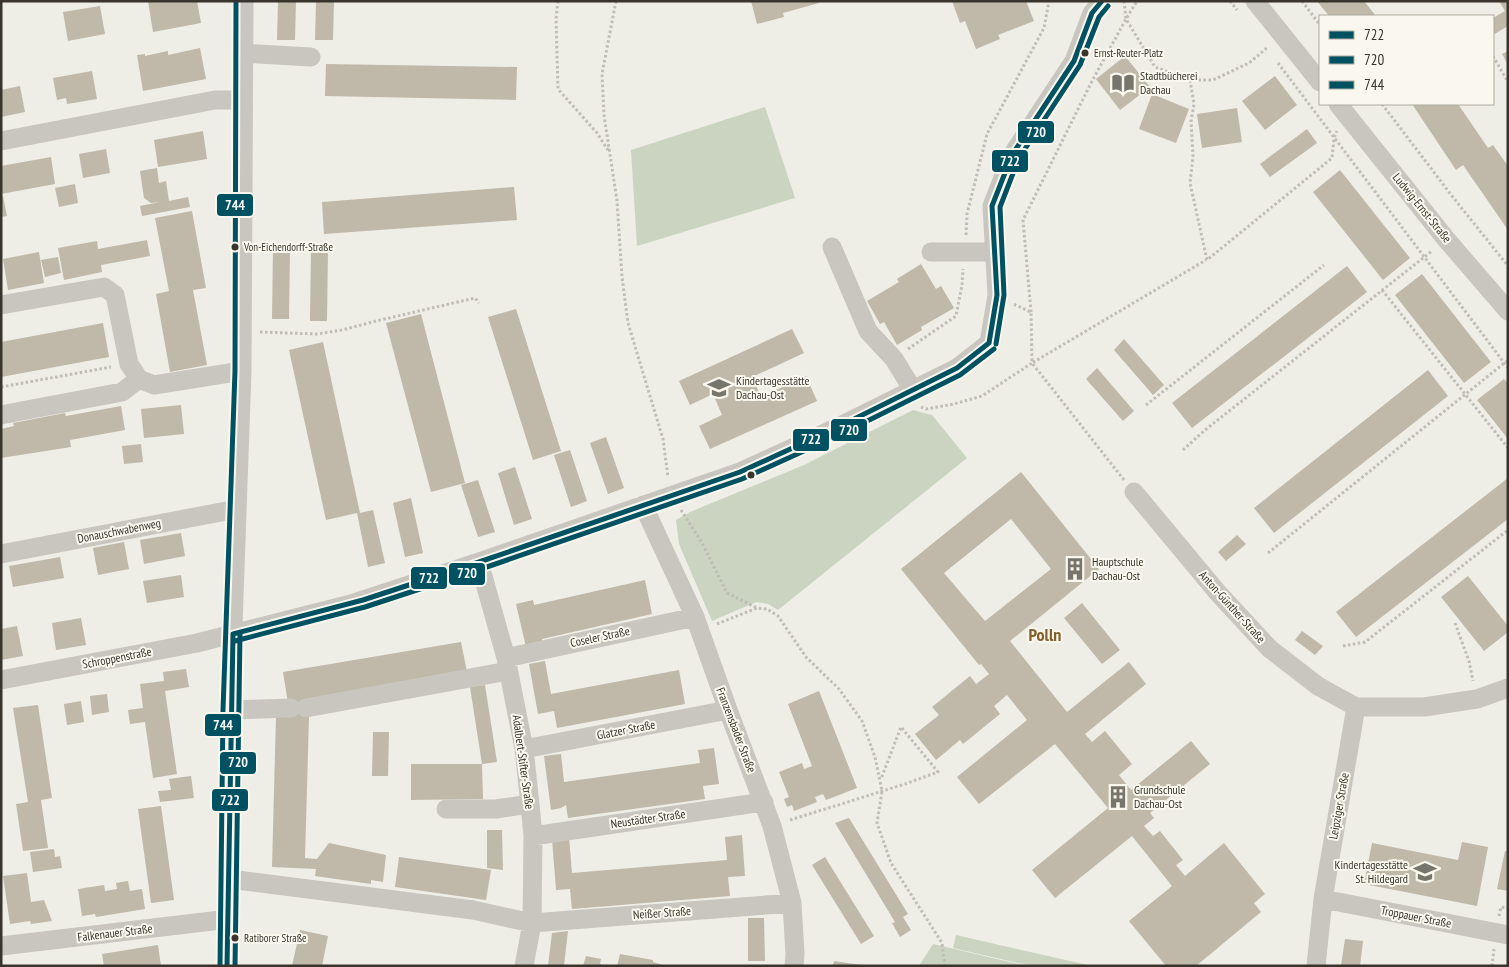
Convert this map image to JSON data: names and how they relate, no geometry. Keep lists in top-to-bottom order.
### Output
{
  "streets": {
    "street": [
      "Ludwig-Ernst-Straße",
      "Donauschwabenweg",
      "Anton-Günther-Straße",
      "Coseler Straße",
      "Schroppenstraße",
      "Glatzer Straße",
      "Franzensbader Straße",
      "Adalbert-Stifter-Straße",
      "Leipziger Straße",
      "Neustädter Straße",
      "Neißer Straße",
      "Troppauer Straße",
      "Falkenauer Straße"
    ]
  },
  "crossings": [
    ["Anton-Günther-Straße", "Leipziger Straße"],
    ["Coseler Straße", "Franzensbader Straße"],
    ["Coseler Straße", "Adalbert-Stifter-Straße"],
    ["Schroppenstraße", "Franzensbader Straße"],
    ["Schroppenstraße", "Adalbert-Stifter-Straße"],
    ["Glatzer Straße", "Franzensbader Straße"],
    ["Glatzer Straße", "Adalbert-Stifter-Straße"],
    ["Franzensbader Straße", "Neustädter Straße"],
    ["Franzensbader Straße", "Neißer Straße"],
    ["Adalbert-Stifter-Straße", "Neustädter Straße"],
    ["Adalbert-Stifter-Straße", "Neißer Straße"],
    ["Leipziger Straße", "Troppauer Straße"]
  ],
  "districts": ["Polln"],
  "places": {
    "other": ["Ernst-Reuter-Platz", "Von-Eichendorff-Straße", "Ratiborer Straße"],
    "library": ["Stadtbücherei Dachau"],
    "school or university": ["Kindertagesstätte Dachau-Ost", "Kindertagesstätte St. Hildegard"],
    "building": ["Hauptschule Dachau-Ost", "Grundschule Dachau-Ost"]
  },
  "lines": ["transit line 722", "transit line 744", "transit line 720"],
  "legend": ["722", "720", "744"]
}
